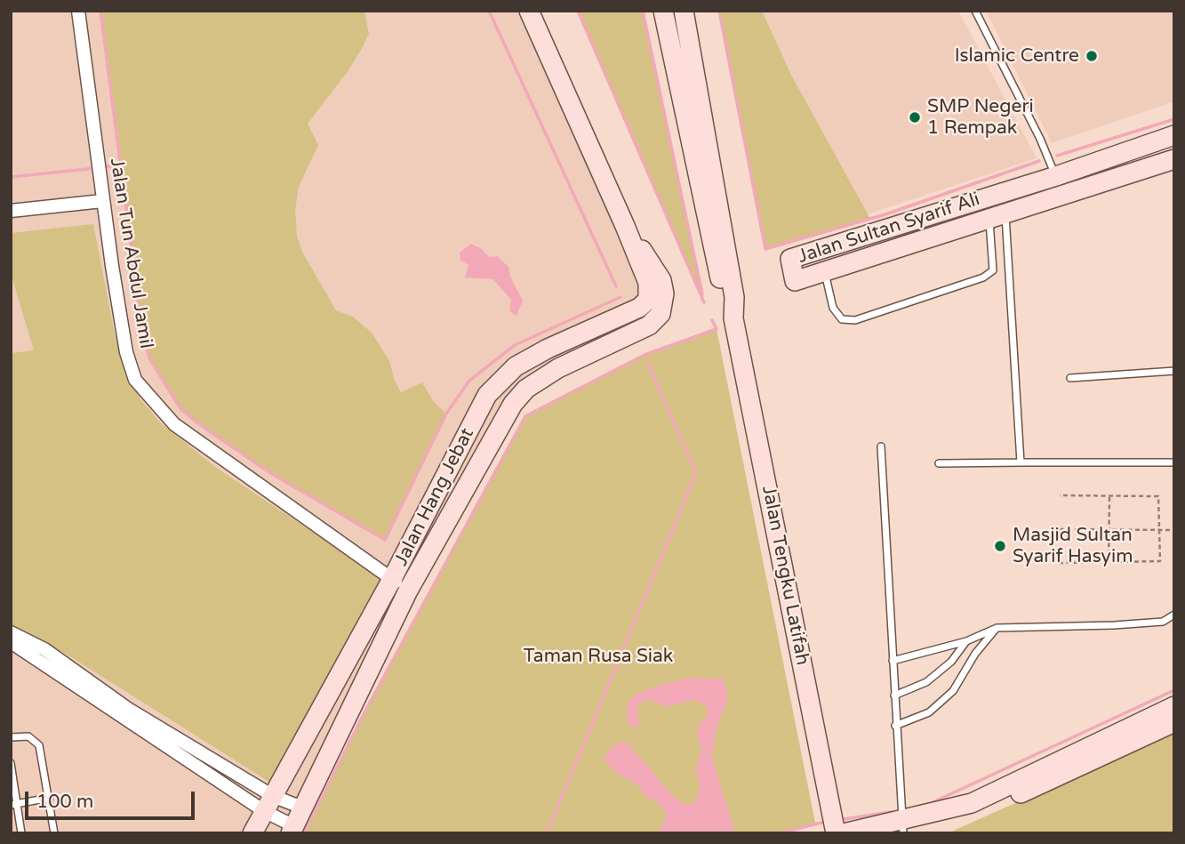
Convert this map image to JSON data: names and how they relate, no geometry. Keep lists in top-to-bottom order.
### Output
{
  "streets": {
    "street": [
      "Jalan Sultan Syarif Ali",
      "Jalan Tun Abdul Jamil",
      "Jalan Hang Jebat",
      "Jalan Tengku Latifah"
    ]
  },
  "crossings": [
    ["Jalan Tun Abdul Jamil", "Jalan Hang Jebat"]
  ],
  "parks": ["Taman Rusa Siak"],
  "places": ["Islamic Centre", "SMP Negeri 1 Rempak", "Masjid Sultan Syarif Hasyim"],
  "scale_bar": "100 m"
}
